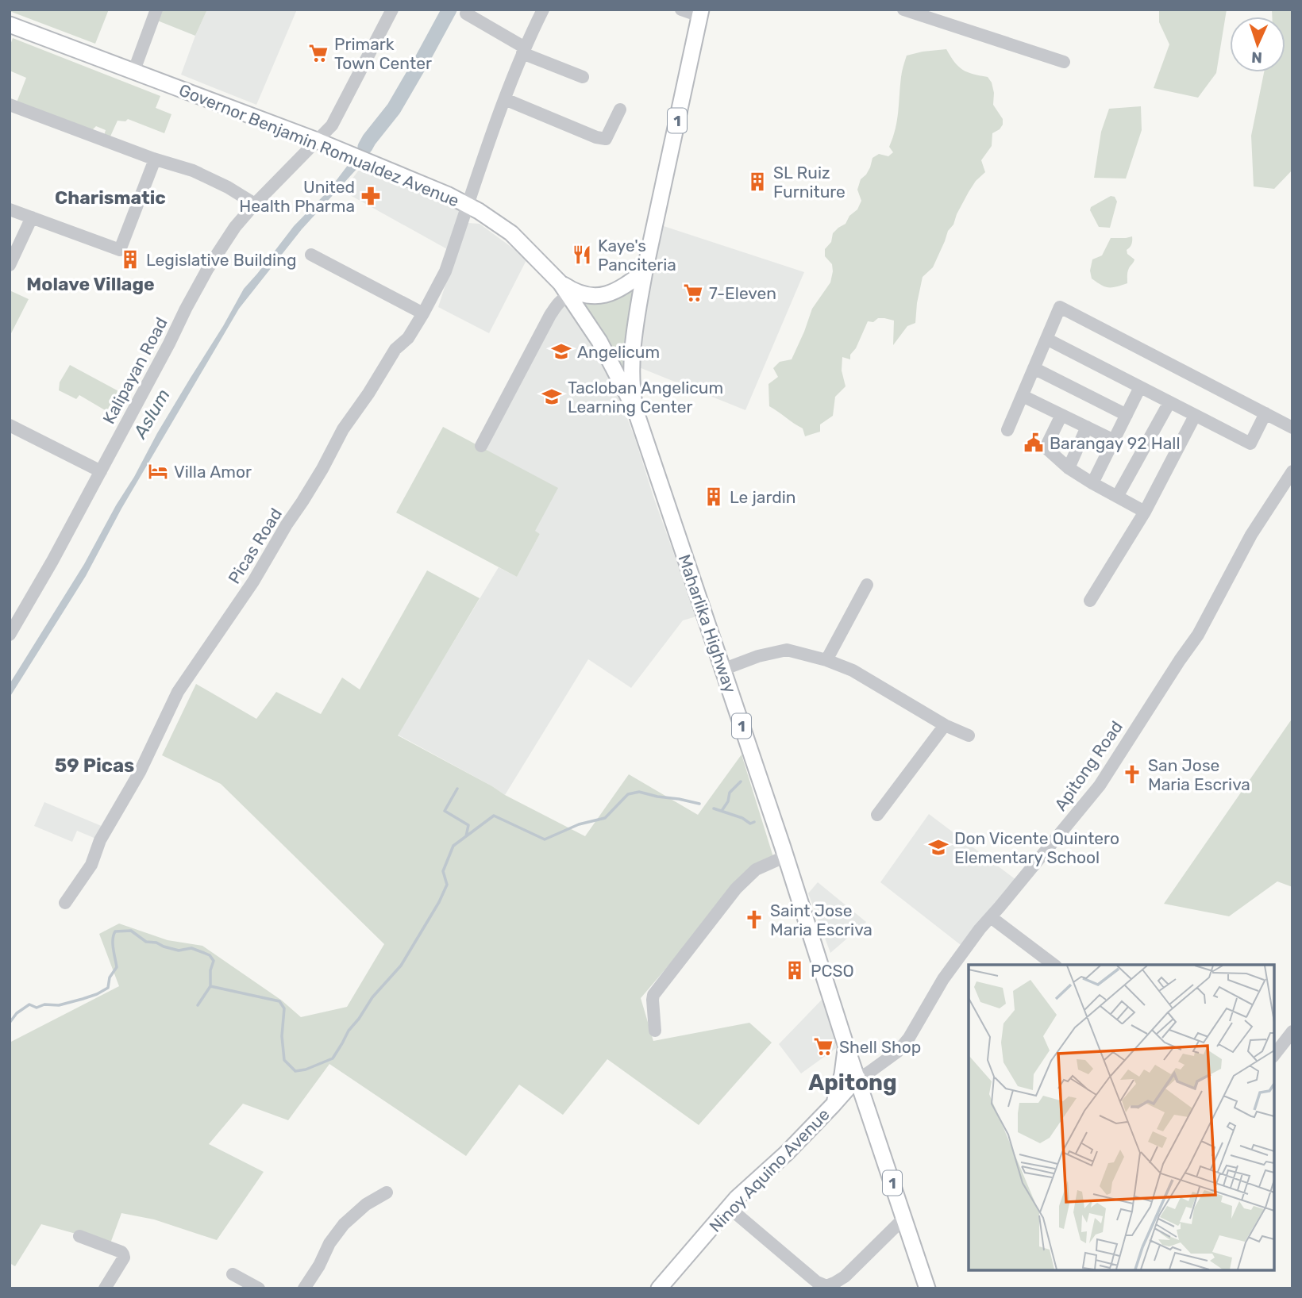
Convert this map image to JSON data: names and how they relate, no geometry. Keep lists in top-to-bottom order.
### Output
{
  "streets": {
    "main road": [
      "1",
      "Governor Benjamin Romualdez Avenue",
      "Maharlika Highway",
      "Ninoy Aquino Avenue"
    ],
    "street": ["Kalipayan Road", "Picas Road", "Apitong Road"]
  },
  "crossings": [
    ["Governor Benjamin Romualdez Avenue", "Kalipayan Road"],
    ["Governor Benjamin Romualdez Avenue", "Picas Road"],
    ["Governor Benjamin Romualdez Avenue", "Maharlika Highway"],
    ["Maharlika Highway", "Apitong Road"],
    ["Maharlika Highway", "Ninoy Aquino Avenue"],
    ["Apitong Road", "Ninoy Aquino Avenue"]
  ],
  "districts": [
    "Charismatic",
    "Molave Village",
    "59 Picas",
    "Apitong"
  ],
  "water": ["Aslum"],
  "places": {
    "supermarket": ["Primark Town Center", "7-Eleven", "Shell Shop"],
    "building": [
      "SL Ruiz Furniture",
      "Legislative Building",
      "Le jardin",
      "PCSO"
    ],
    "pharmacy": ["United Health Pharma"],
    "restaurant": ["Kaye's Panciteria"],
    "school or university": ["Angelicum", "Tacloban Angelicum Learning Center", "Don Vicente Quintero Elementary School"],
    "public building": ["Barangay 92 Hall"],
    "hotel": ["Villa Amor"],
    "church": ["San Jose Maria Escriva", "Saint Jose Maria Escriva"]
  },
  "north": "bottom"
}
